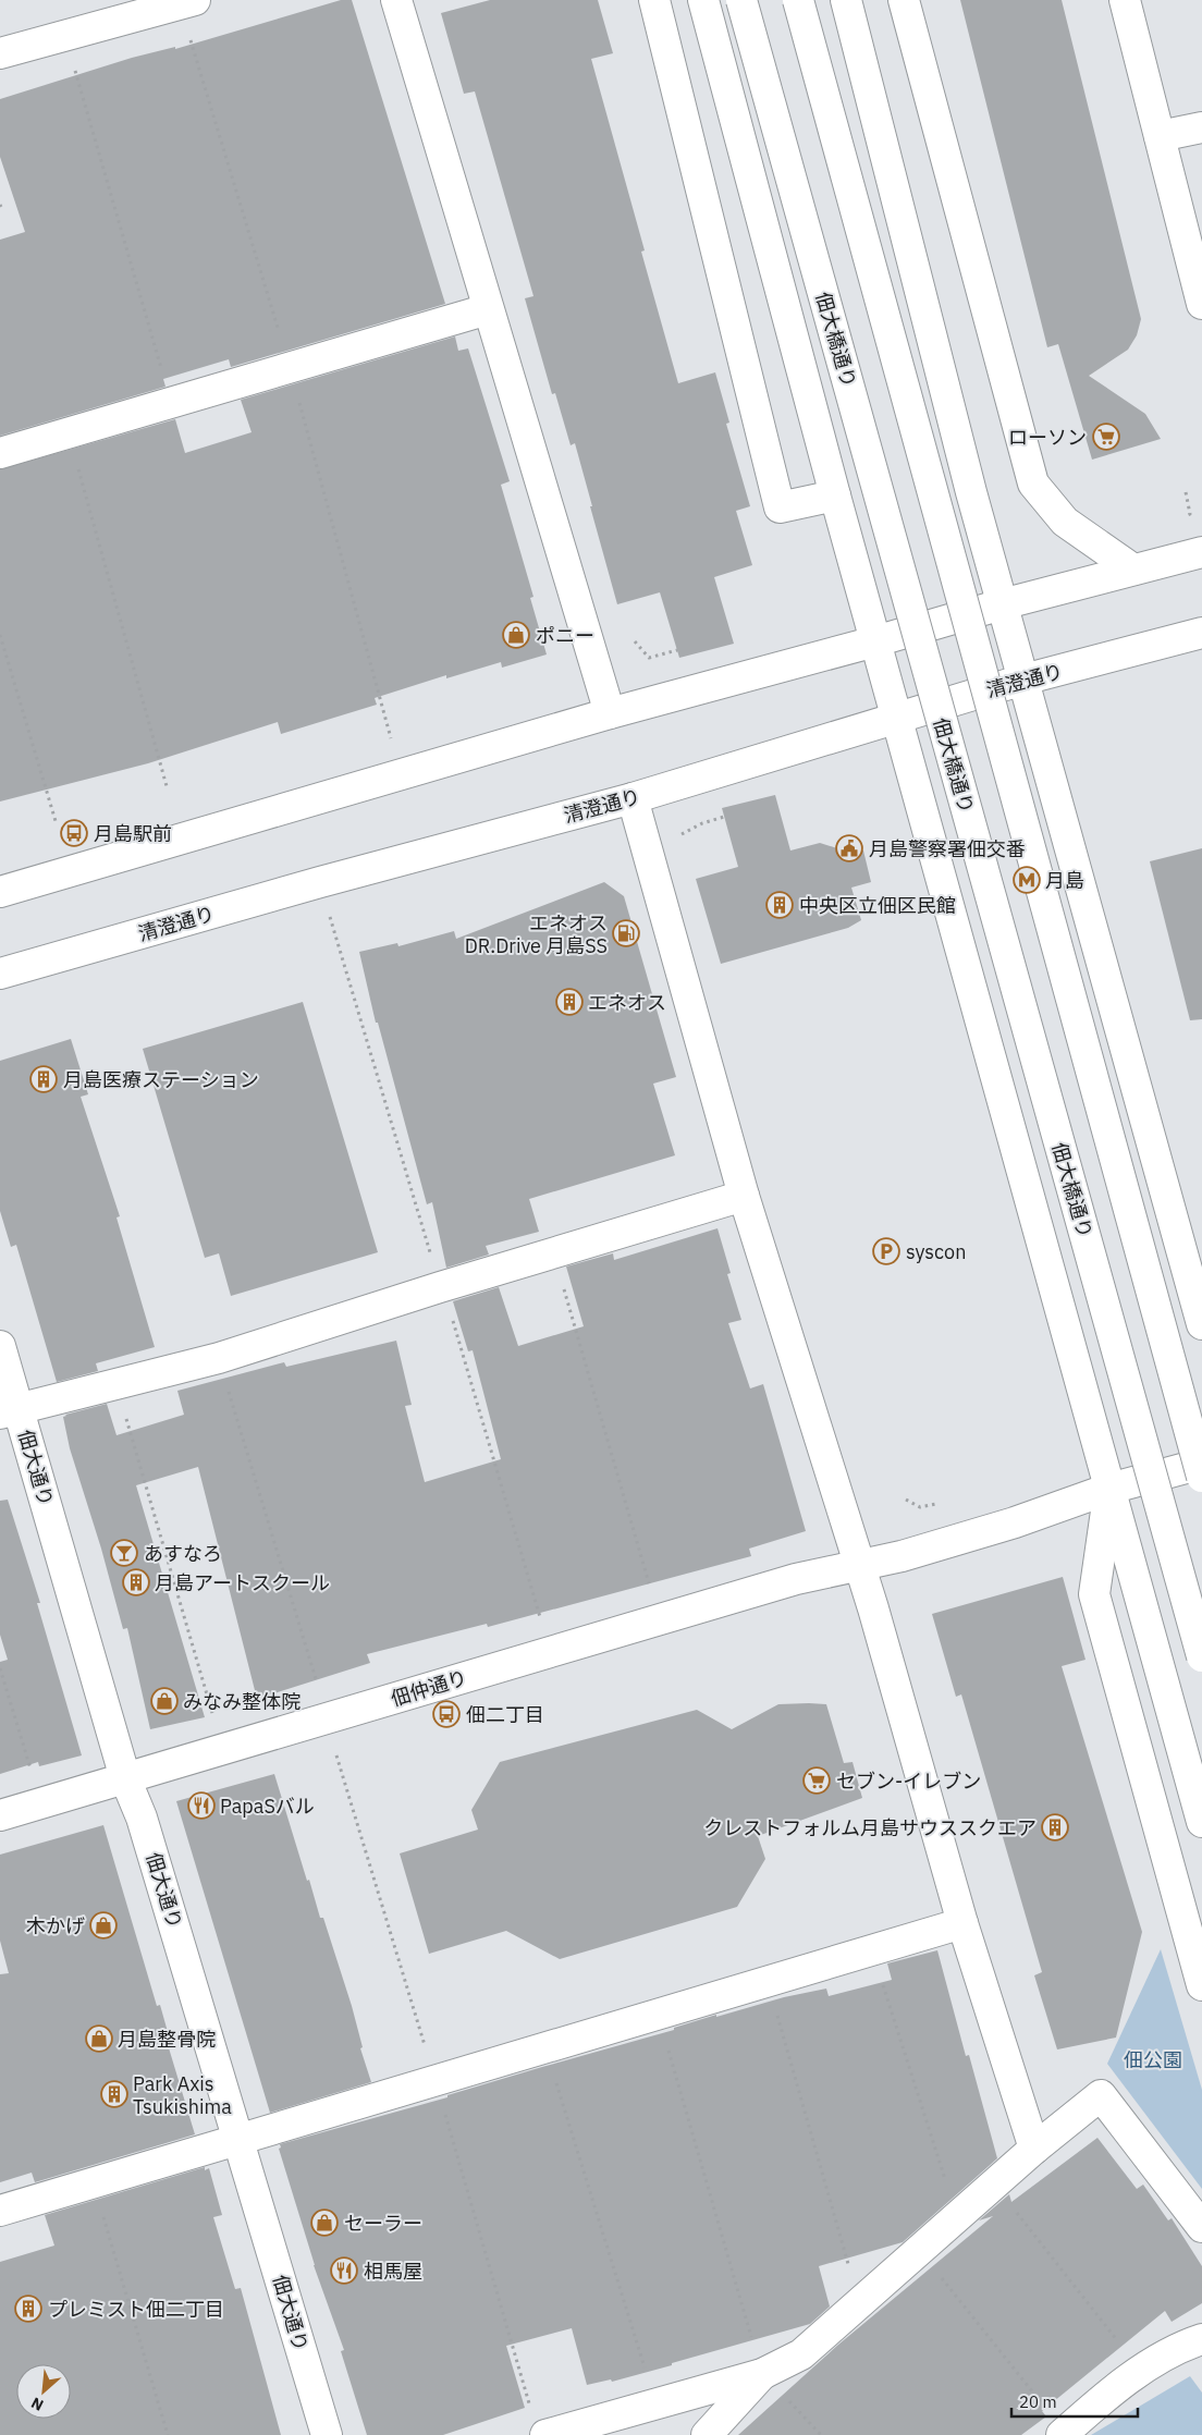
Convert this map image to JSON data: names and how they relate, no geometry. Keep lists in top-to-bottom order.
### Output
{
  "streets": {
    "street": [
      "佃大橋通り",
      "清澄通り",
      "佃大通り",
      "佃仲通り"
    ]
  },
  "crossings": [
    ["佃大通り", "佃仲通り"]
  ],
  "parks": ["佃公園"],
  "places": {
    "supermarket": ["ローソン", "セブン-イレブン"],
    "shop": [
      "ポニー",
      "みなみ整体院",
      "木かげ",
      "月島整骨院",
      "セーラー"
    ],
    "bus stop": ["月島駅前", "佃二丁目"],
    "public building": ["月島警察署佃交番"],
    "metro station": ["月島"],
    "building": [
      "中央区立佃区民館",
      "エネオス",
      "月島医療ステーション",
      "月島アートスクール",
      "クレストフォルム月島サウススクエア",
      "Park Axis Tsukishima",
      "プレミスト佃二丁目"
    ],
    "fuel station": ["エネオス DR.Drive 月島SS"],
    "parking": ["syscon"],
    "bar": ["あすなろ"],
    "restaurant": ["PapaSバル", "相馬屋"]
  },
  "scale_bar": "20 m",
  "north": "bottom left"
}
